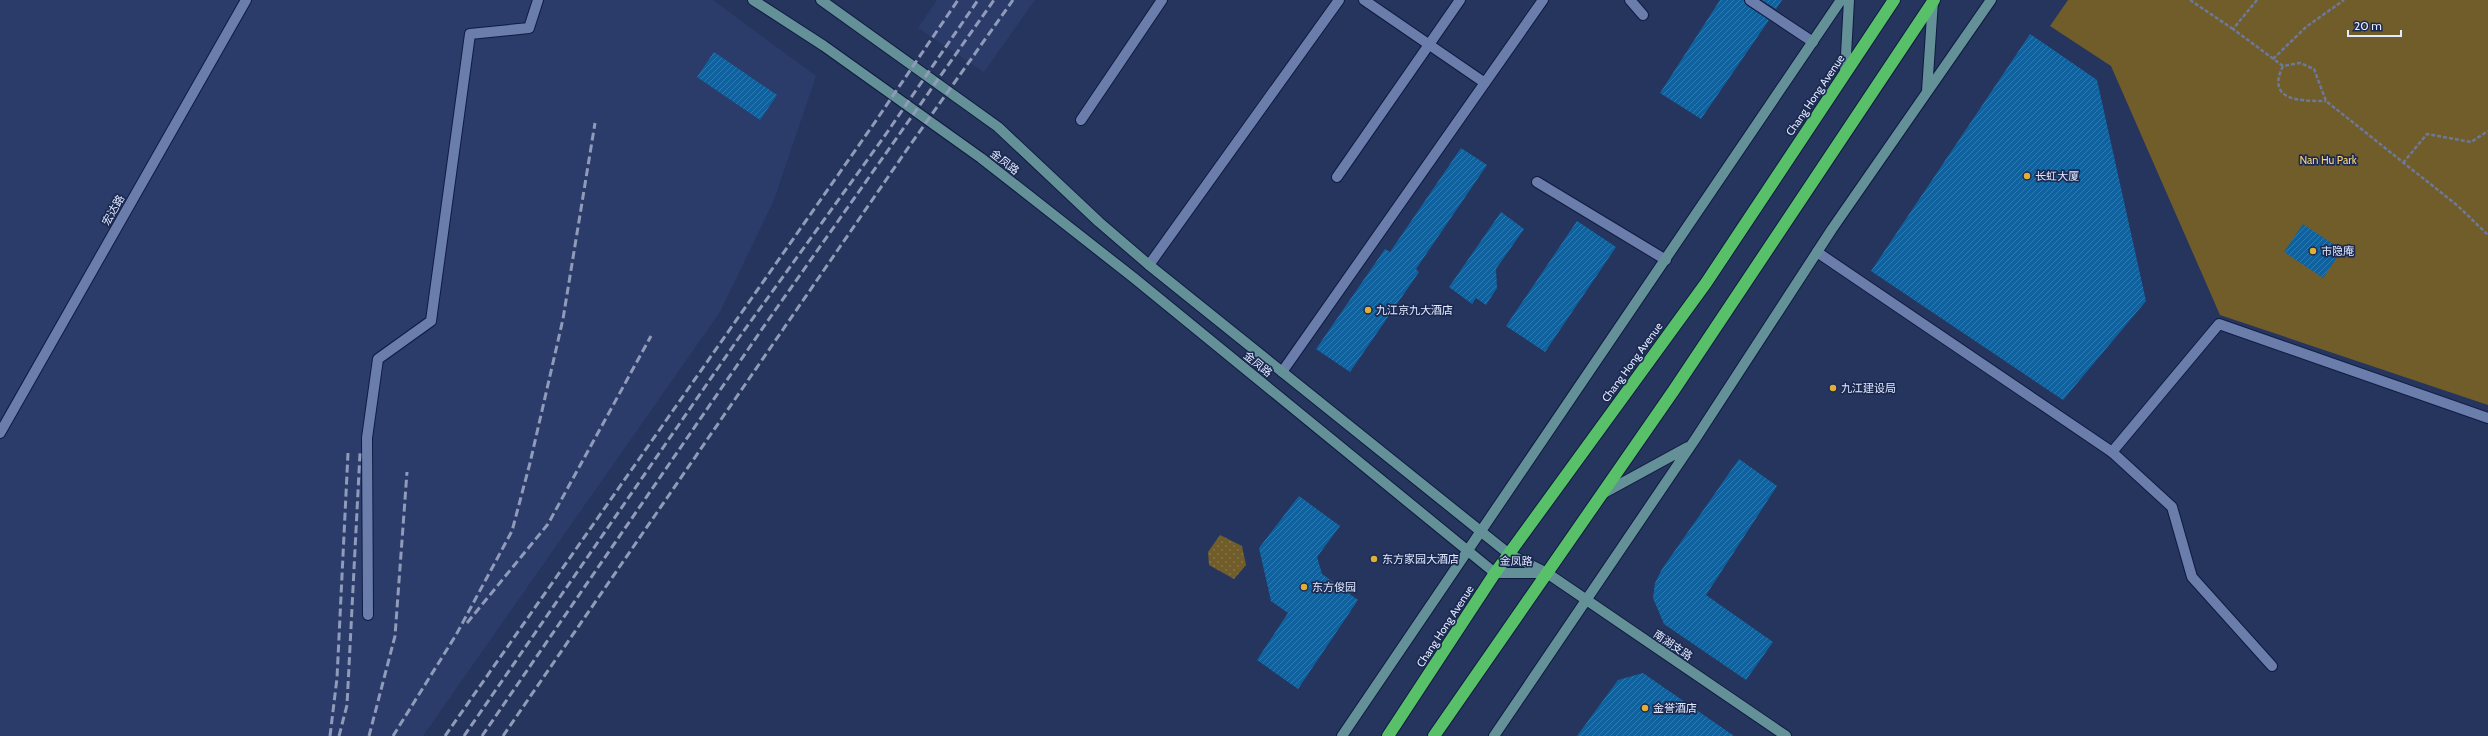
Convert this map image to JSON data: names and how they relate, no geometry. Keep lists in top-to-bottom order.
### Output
{
  "streets": {
    "highway": ["Chang Hong Avenue"],
    "street": ["金凤路", "宏达路", "南湖支路"]
  },
  "crossings": [
    ["Chang Hong Avenue", "金凤路"],
    ["金凤路", "南湖支路"]
  ],
  "parks": ["Nan Hu Park"],
  "places": [
    "长虹大厦",
    "市隐庵",
    "九江京九大酒店",
    "九江建设局",
    "东方家园大酒店",
    "东方俊园",
    "金誉酒店"
  ],
  "scale_bar": "20 m"
}
